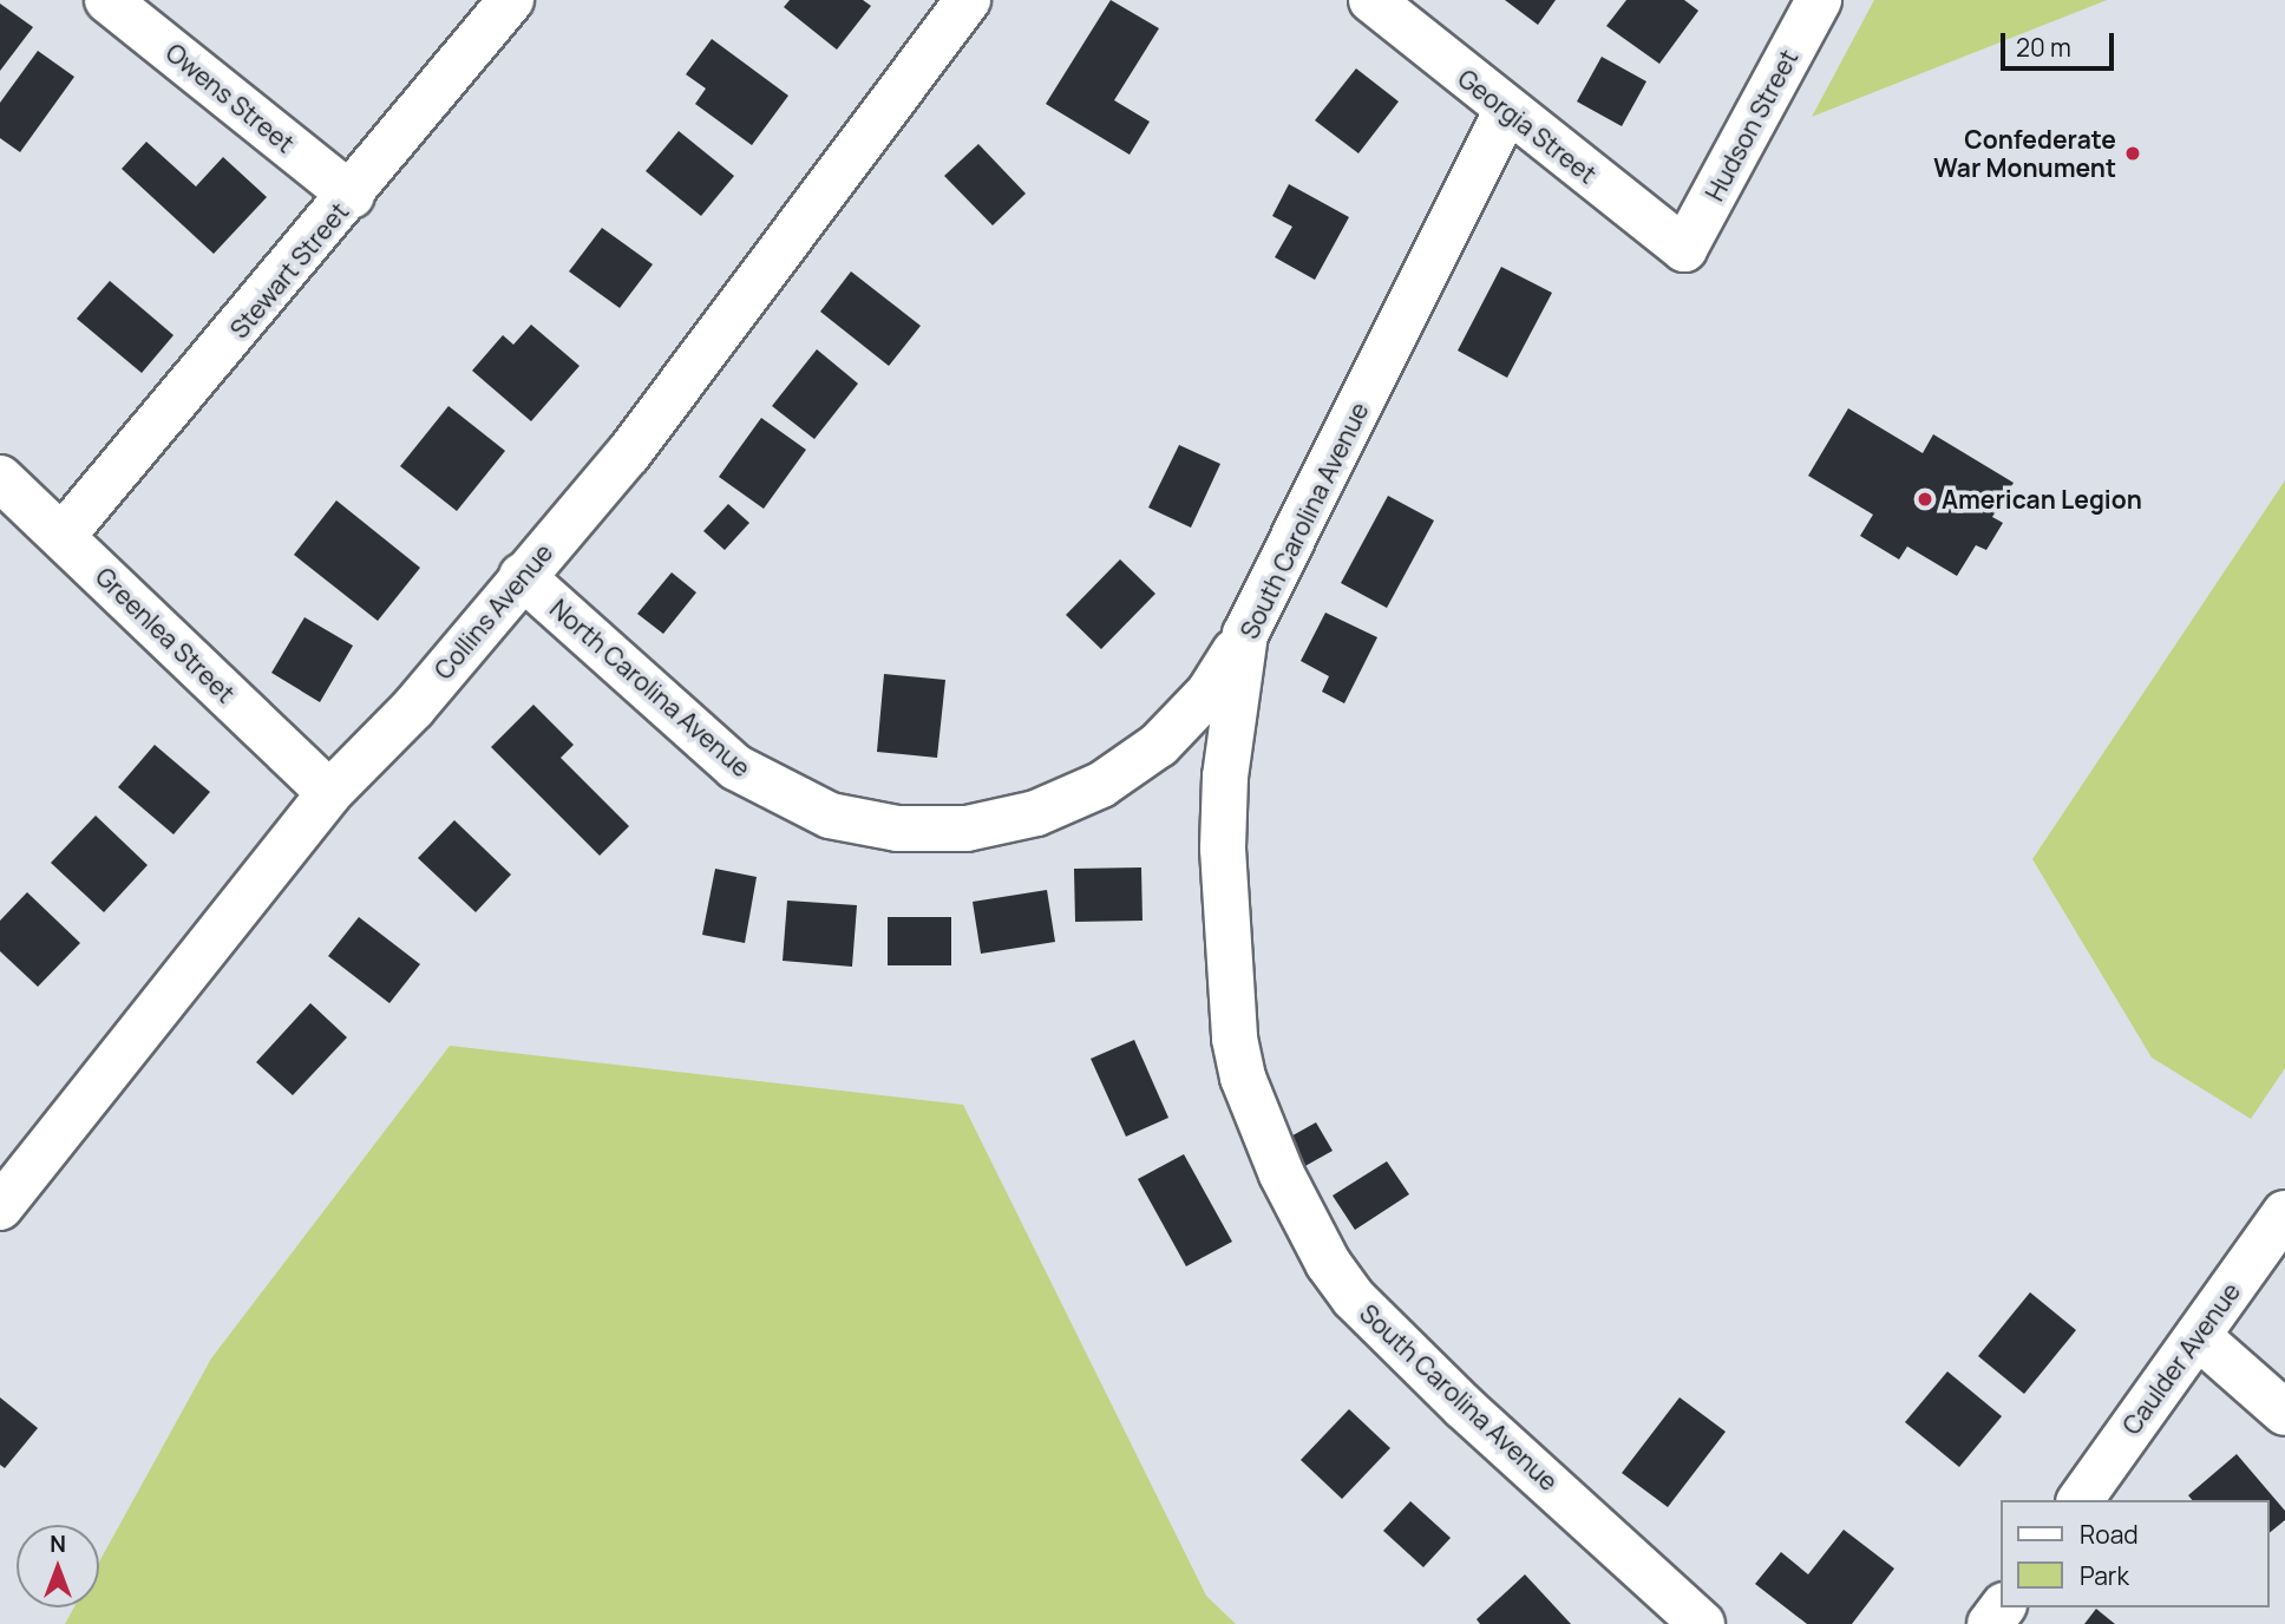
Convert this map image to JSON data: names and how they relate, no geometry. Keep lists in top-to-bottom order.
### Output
{
  "streets": {
    "street": [
      "Owens Street",
      "Hudson Street",
      "Georgia Street",
      "Stewart Street",
      "South Carolina Avenue",
      "Collins Avenue",
      "Greenlea Street",
      "North Carolina Avenue",
      "Caulder Avenue"
    ]
  },
  "crossings": [
    ["Owens Street", "Stewart Street"],
    ["Hudson Street", "Georgia Street"],
    ["Georgia Street", "South Carolina Avenue"],
    ["Stewart Street", "Greenlea Street"],
    ["South Carolina Avenue", "North Carolina Avenue"],
    ["Collins Avenue", "Greenlea Street"],
    ["Collins Avenue", "North Carolina Avenue"]
  ],
  "places": ["Confederate War Monument", "American Legion"],
  "legend": ["Road", "Park"],
  "scale_bar": "20 m",
  "north": "top"
}
